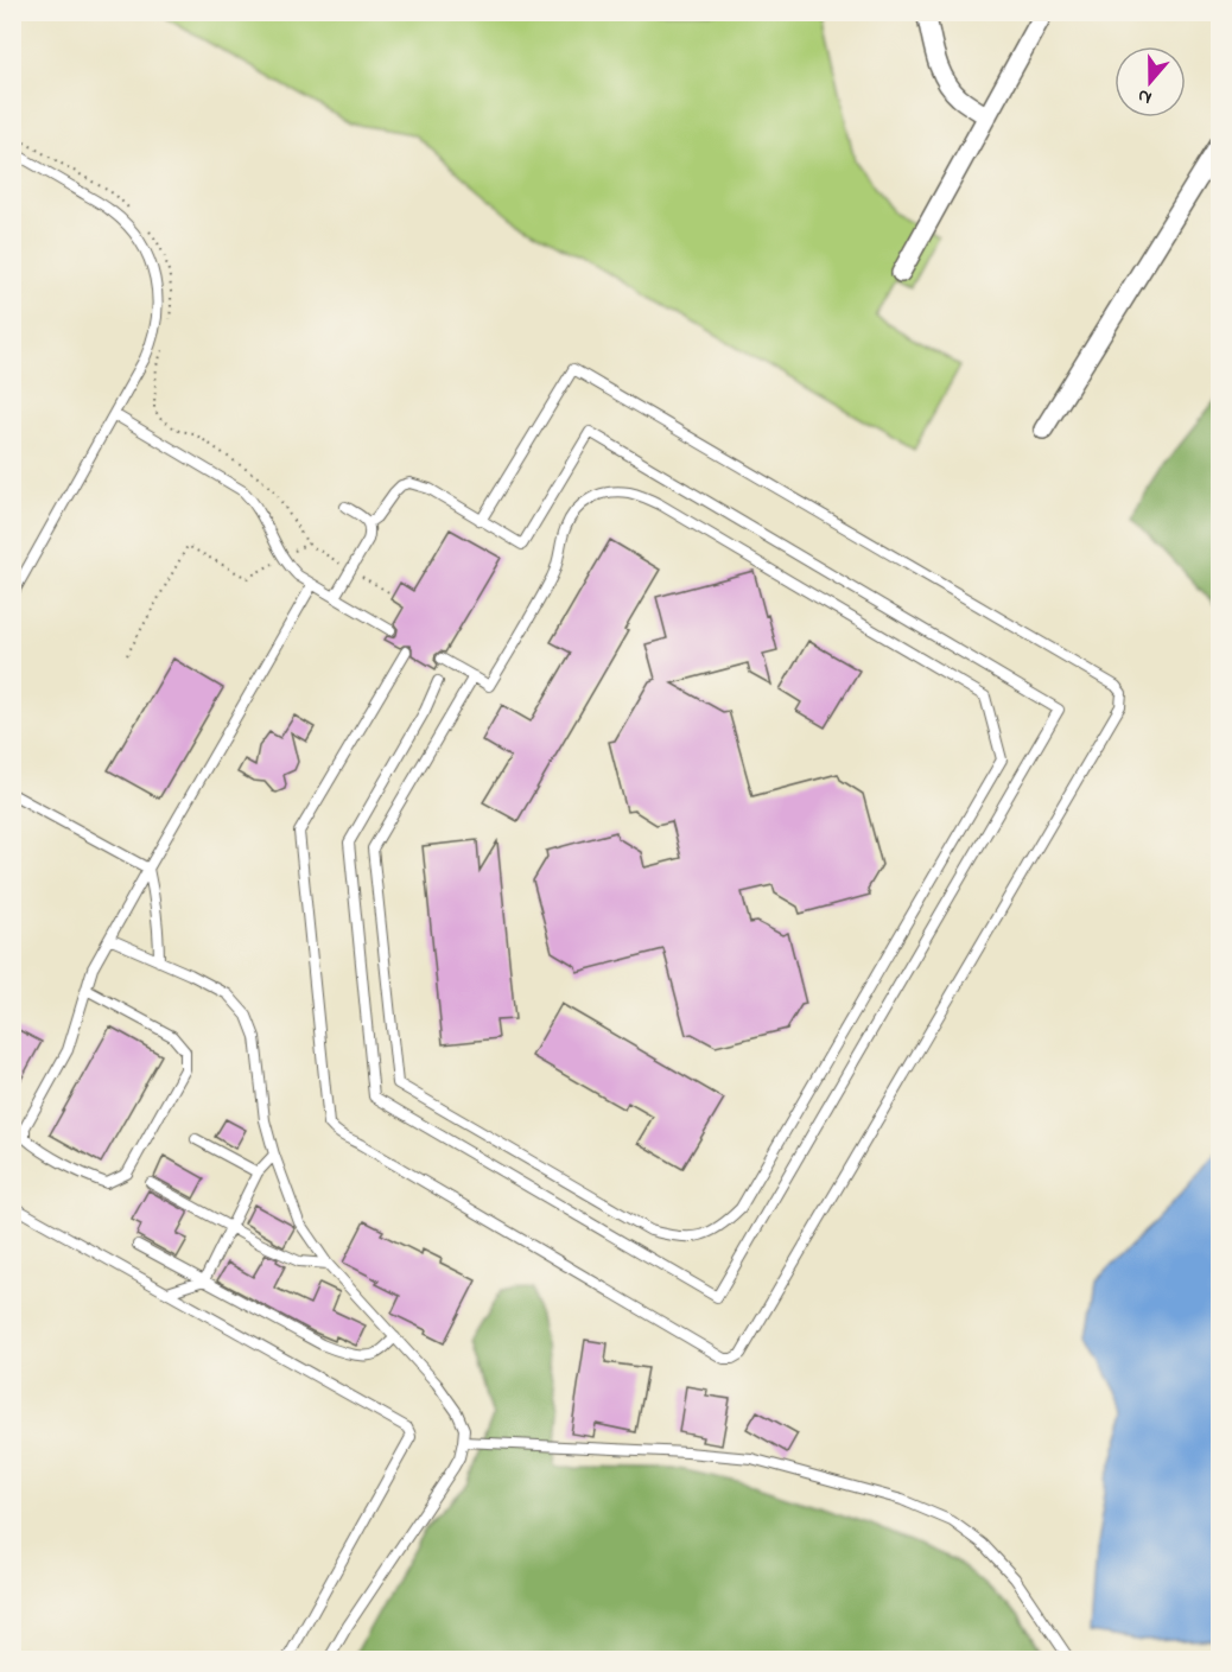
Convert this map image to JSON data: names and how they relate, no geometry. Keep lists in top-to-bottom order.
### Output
{
  "north": "bottom"
}
